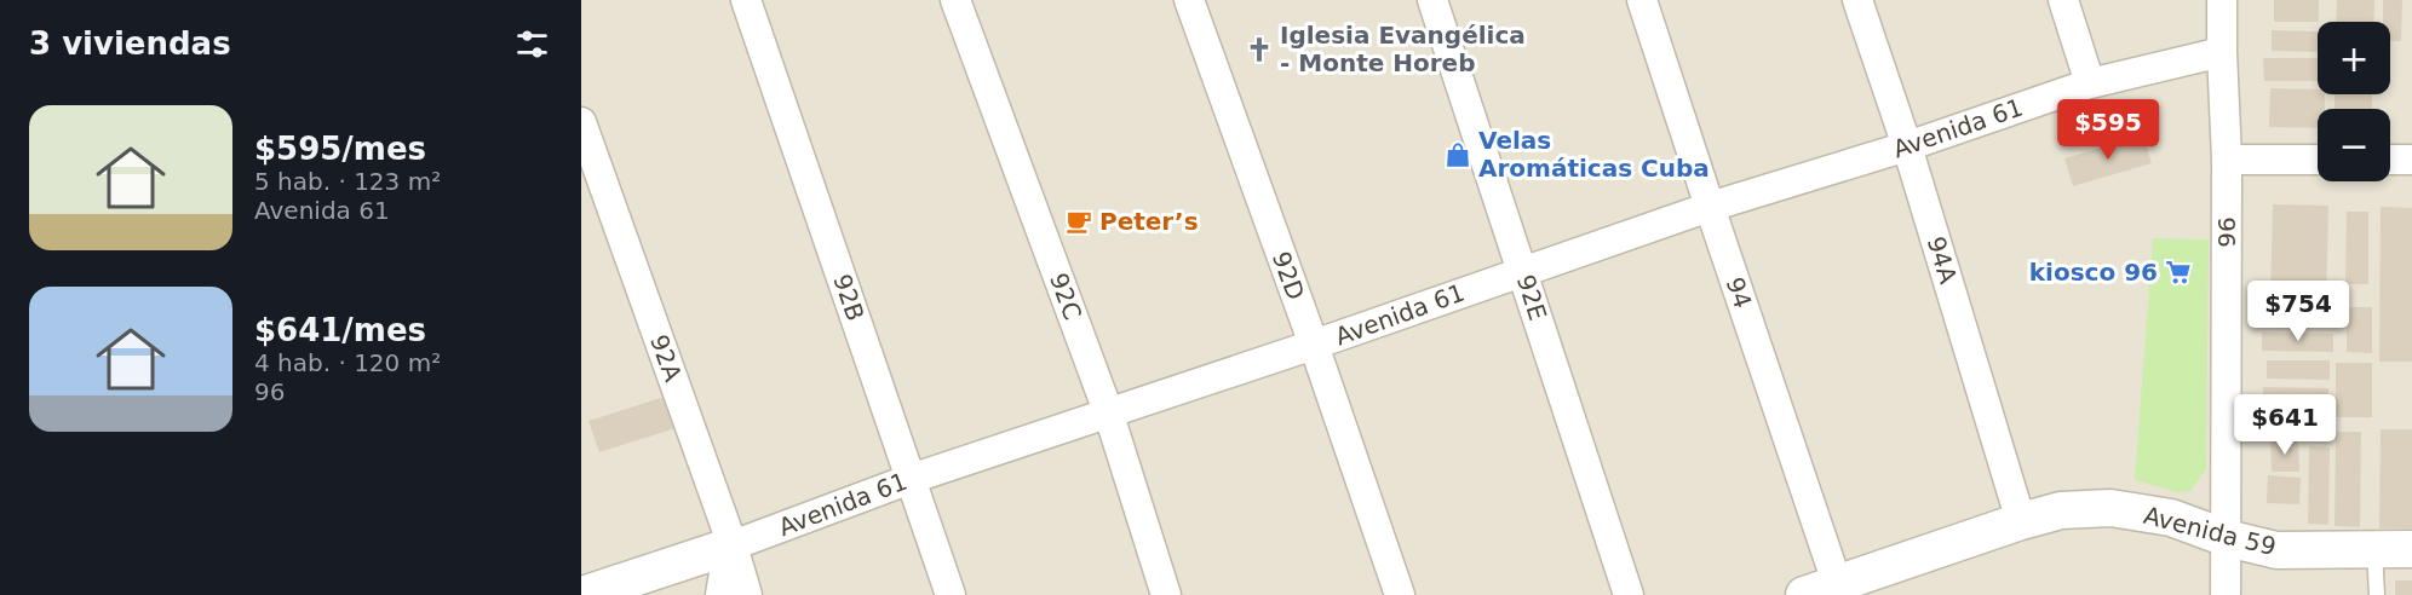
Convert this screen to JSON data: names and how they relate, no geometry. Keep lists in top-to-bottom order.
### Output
{
  "streets": {
    "street": [
      "Avenida 61",
      "96",
      "94A",
      "92D",
      "94",
      "92C",
      "92B",
      "92E",
      "92A",
      "Avenida 59"
    ]
  },
  "crossings": [
    ["Avenida 61", "96"],
    ["Avenida 61", "94A"],
    ["Avenida 61", "92D"],
    ["Avenida 61", "94"],
    ["Avenida 61", "92C"],
    ["Avenida 61", "92B"],
    ["Avenida 61", "92E"],
    ["Avenida 61", "92A"],
    ["96", "Avenida 59"],
    ["94A", "Avenida 59"],
    ["94", "Avenida 59"]
  ],
  "places": {
    "church": ["Iglesia Evangélica - Monte Horeb"],
    "shop": ["Velas Aromáticas Cuba"],
    "cafe": ["Peter’s"],
    "supermarket": ["kiosco 96"]
  },
  "page": {
    "heading": "3 viviendas",
    "map_buttons": ["+", "−"],
    "list": [
      {
        "name": "$595/mes",
        "note": "5 hab. · 123 m² · Avenida 61"
      },
      {
        "name": "$641/mes",
        "note": "4 hab. · 120 m² · 96"
      }
    ],
    "price": ["$595", "$754", "$641"]
  }
}
